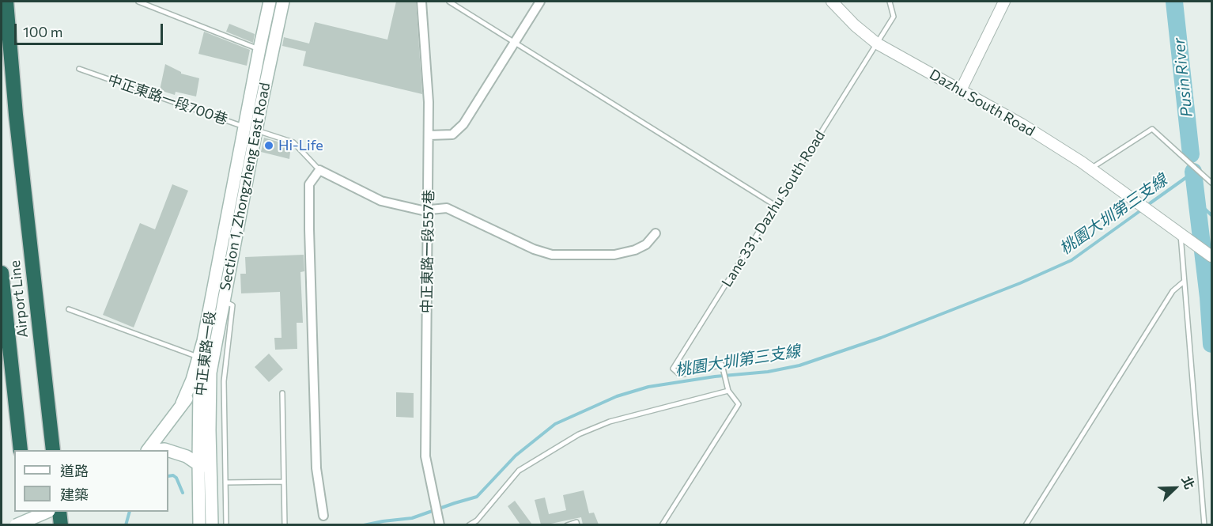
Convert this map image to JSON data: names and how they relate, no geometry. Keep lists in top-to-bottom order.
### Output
{
  "streets": {
    "highway": ["Airport Line"],
    "main road": ["Section 1, Zhongzheng East Road", "中正東路一段"],
    "street": ["Dazhu South Road", "中正東路一段557巷"],
    "lane": ["中正東路一段700巷", "Lane 331, Dazhu South Road"]
  },
  "crossings": [
    ["中正東路一段700巷", "Section 1, Zhongzheng East Road"],
    ["Dazhu South Road", "Lane 331, Dazhu South Road"],
    ["Section 1, Zhongzheng East Road", "中正東路一段"]
  ],
  "water": ["Pusin River", "桃園大圳第三支線"],
  "places": ["Hi-Life"],
  "legend": ["道路", "建築"],
  "scale_bar": "100 m",
  "north": "top right"
}
